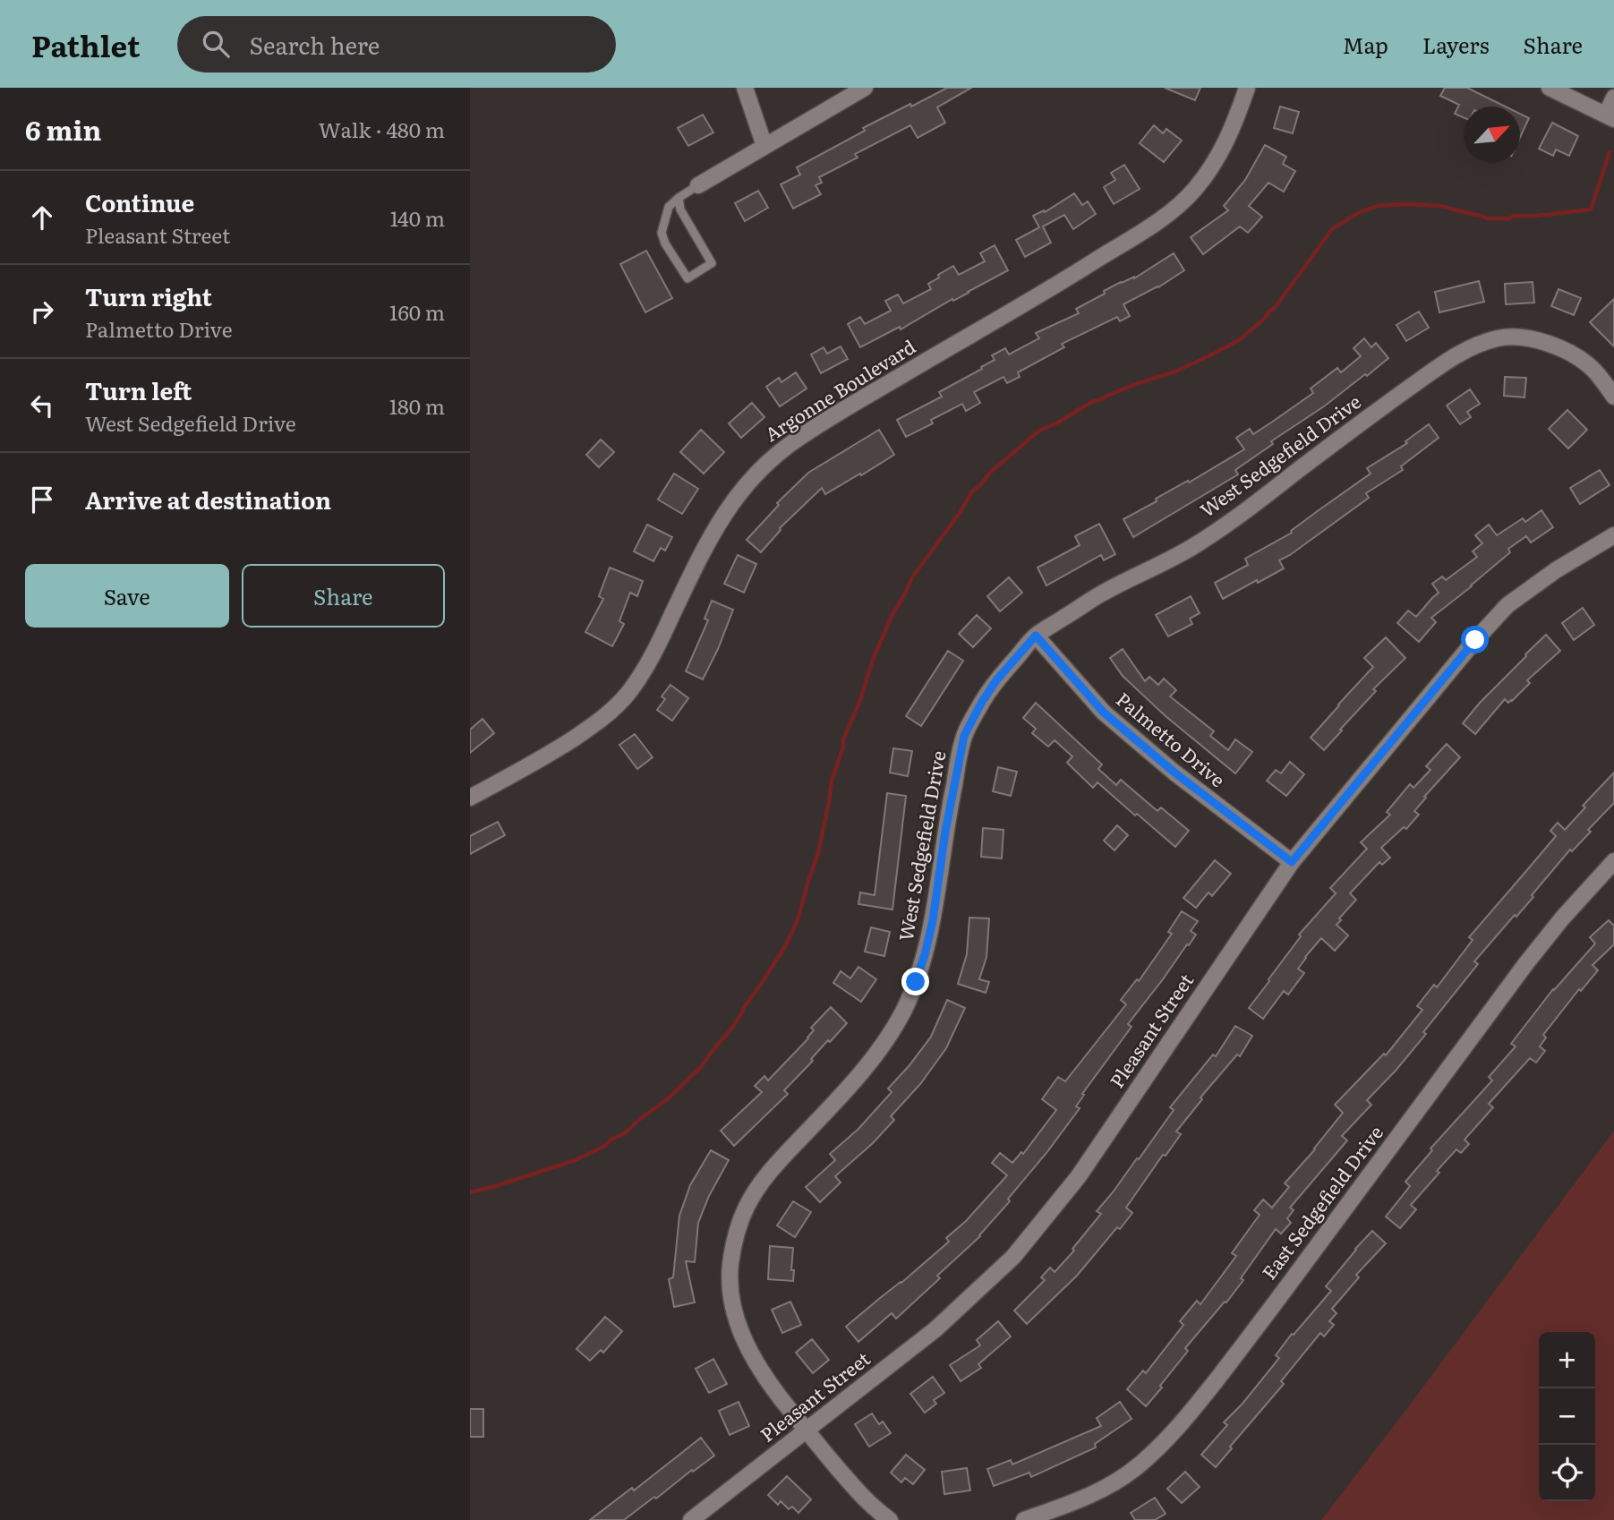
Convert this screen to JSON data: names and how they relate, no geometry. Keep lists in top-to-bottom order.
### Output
{
  "streets": {
    "street": [
      "Argonne Boulevard",
      "West Sedgefield Drive",
      "Palmetto Drive",
      "Pleasant Street",
      "East Sedgefield Drive"
    ]
  },
  "crossings": [
    ["West Sedgefield Drive", "Palmetto Drive"],
    ["West Sedgefield Drive", "Pleasant Street"],
    ["Palmetto Drive", "Pleasant Street"]
  ],
  "north": "top right",
  "page": {
    "header": "Pathlet",
    "search": "Search here",
    "nav": ["Map", "Layers", "Share"],
    "heading": ["6 min", "Walk · 480 m"],
    "list": [
      ["Continue", "Pleasant Street", "140 m"],
      ["Turn right", "Palmetto Drive", "160 m"],
      ["Turn left", "West Sedgefield Drive", "180 m"],
      "Arrive at destination"
    ],
    "buttons": ["Save", "Share"],
    "map_buttons": ["+", "−"]
  }
}
